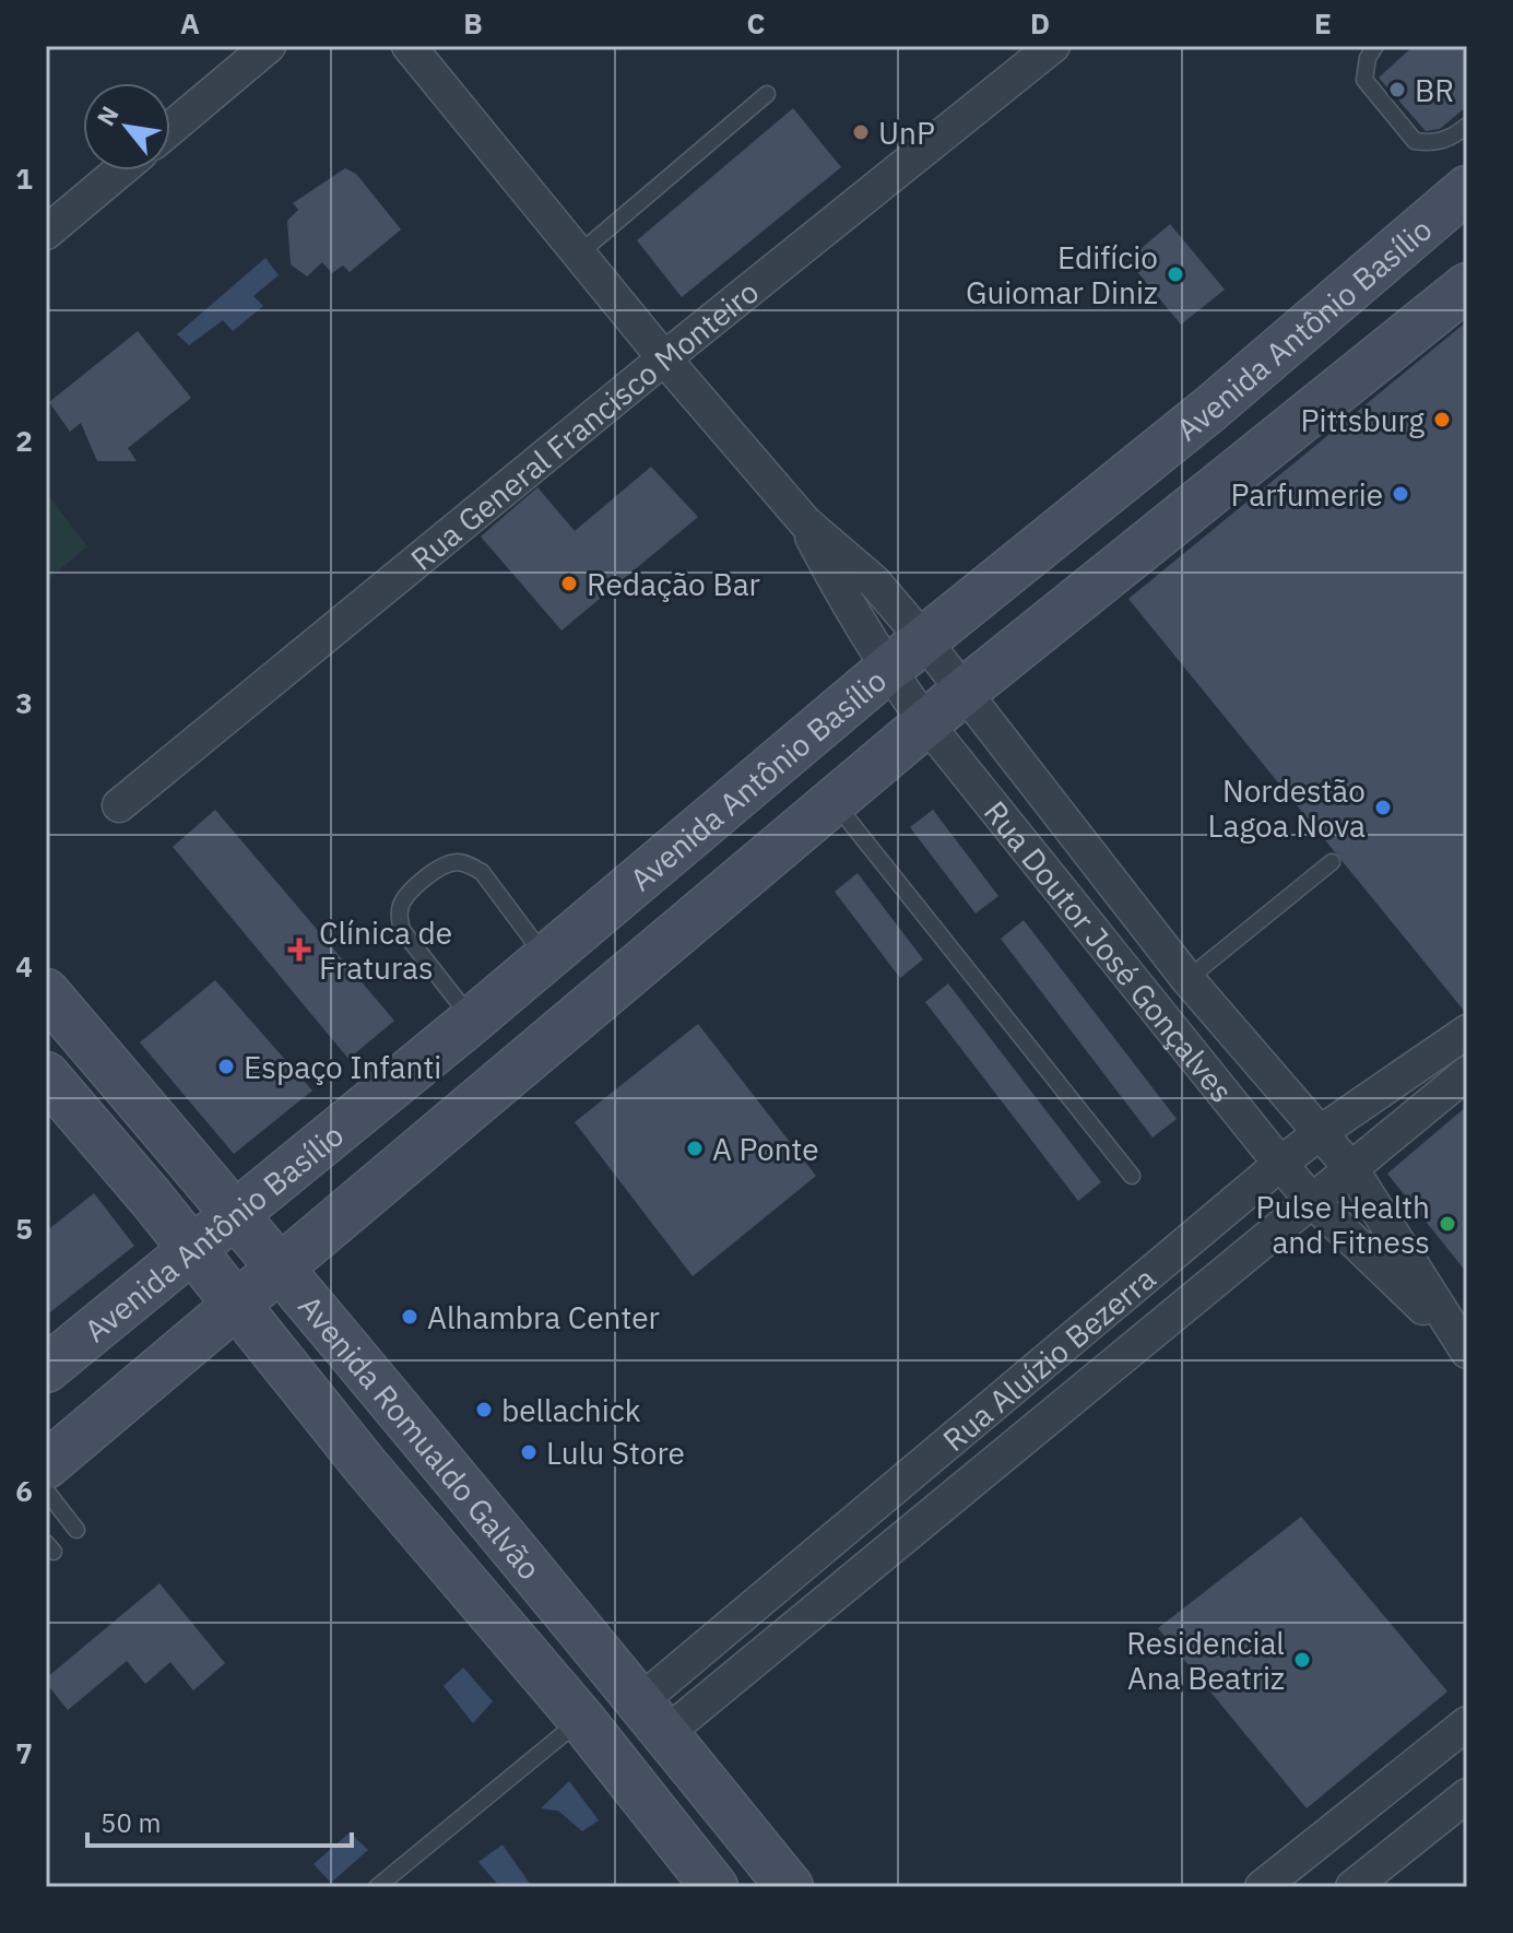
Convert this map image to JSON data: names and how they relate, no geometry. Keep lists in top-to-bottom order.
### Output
{
  "streets": {
    "main road": ["Avenida Antônio Basílio", "Avenida Romualdo Galvão"],
    "street": ["Rua General Francisco Monteiro", "Rua Doutor José Gonçalves", "Rua Aluízio Bezerra"]
  },
  "crossings": [
    ["Avenida Antônio Basílio", "Rua Doutor José Gonçalves"],
    ["Avenida Antônio Basílio", "Avenida Romualdo Galvão"],
    ["Rua General Francisco Monteiro", "Rua Doutor José Gonçalves"],
    ["Rua Doutor José Gonçalves", "Rua Aluízio Bezerra"],
    ["Rua Aluízio Bezerra", "Avenida Romualdo Galvão"]
  ],
  "places": {
    "other": [
      "BR",
      "UnP",
      "Edifício Guiomar Diniz",
      "Pittsburg",
      "Parfumerie",
      "Redação Bar",
      "Nordestão Lagoa Nova",
      "Espaço Infanti",
      "A Ponte",
      "Pulse Health and Fitness",
      "Alhambra Center",
      "bellachick",
      "Lulu Store",
      "Residencial Ana Beatriz"
    ],
    "health": ["Clínica de Fraturas"]
  },
  "scale_bar": "50 m",
  "north": "top left",
  "grid": {
    "columns": [
      "A",
      "B",
      "C",
      "D",
      "E"
    ],
    "rows": [
      "1",
      "2",
      "3",
      "4",
      "5",
      "6",
      "7"
    ]
  }
}
